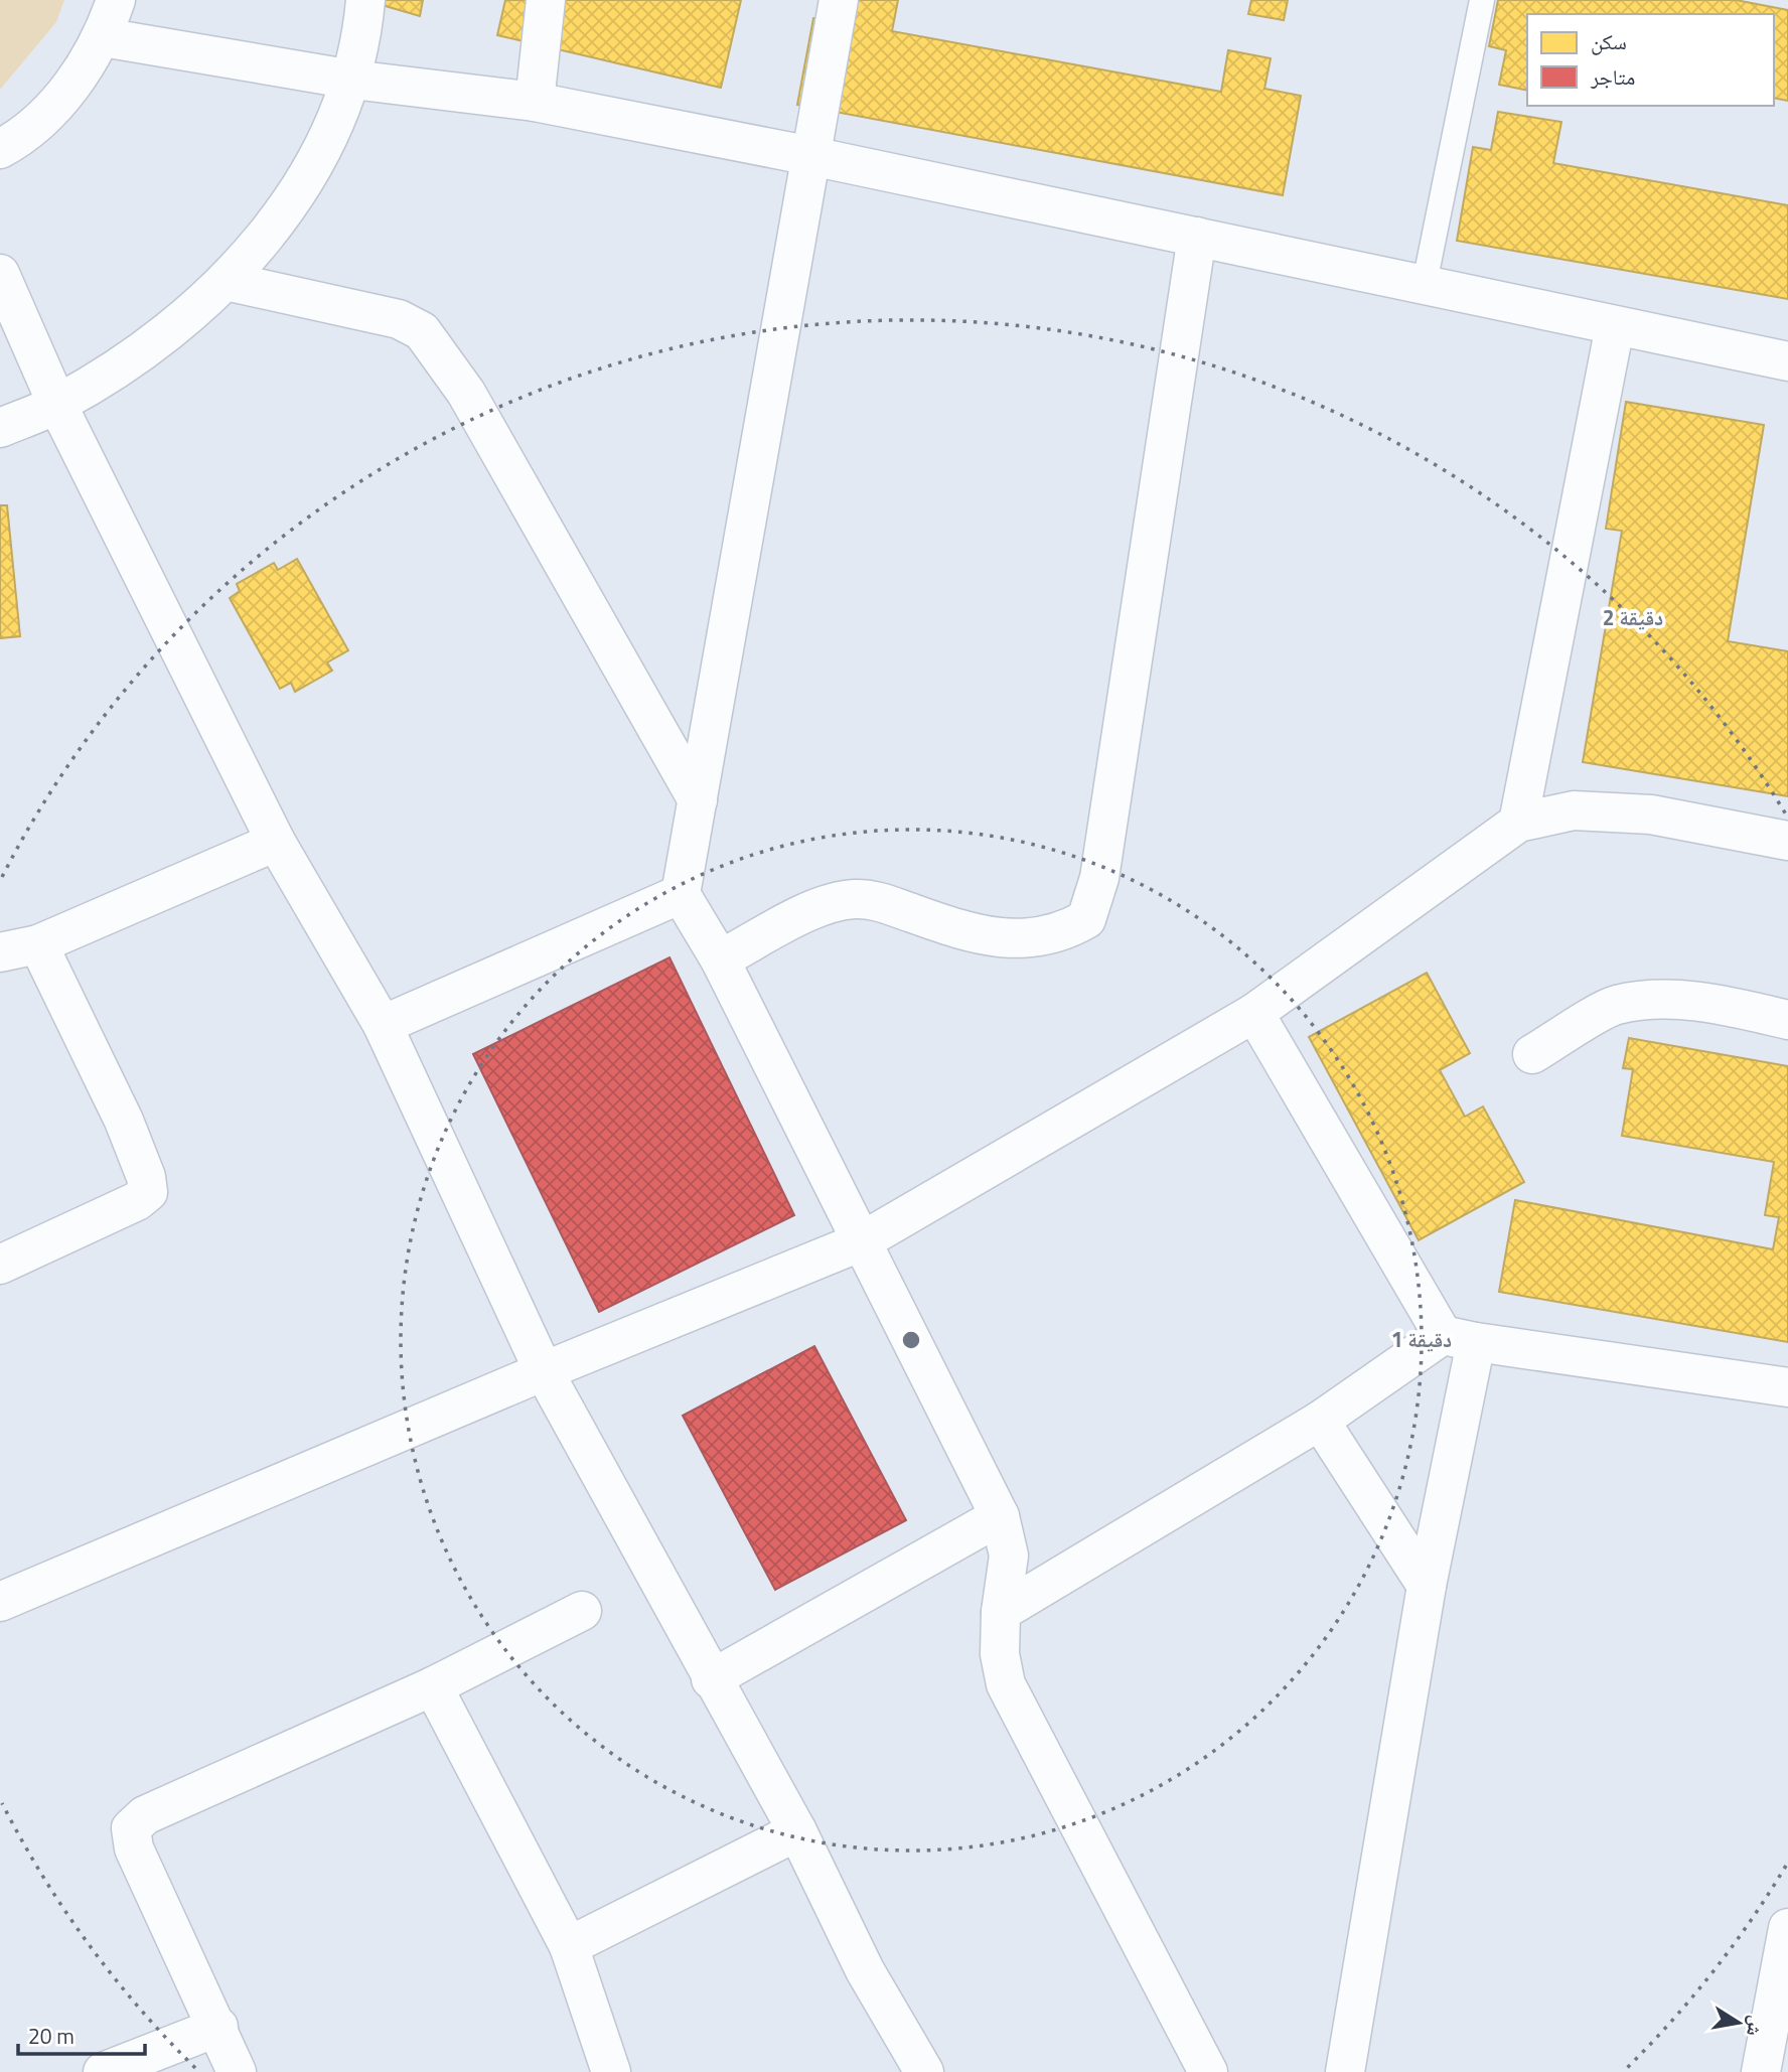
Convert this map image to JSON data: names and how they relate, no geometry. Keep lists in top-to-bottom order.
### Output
{
  "legend": ["سكن", "متاجر"],
  "scale_bar": "20 m",
  "north": "right",
  "rings": ["2 دقيقة", "1 دقيقة"]
}
